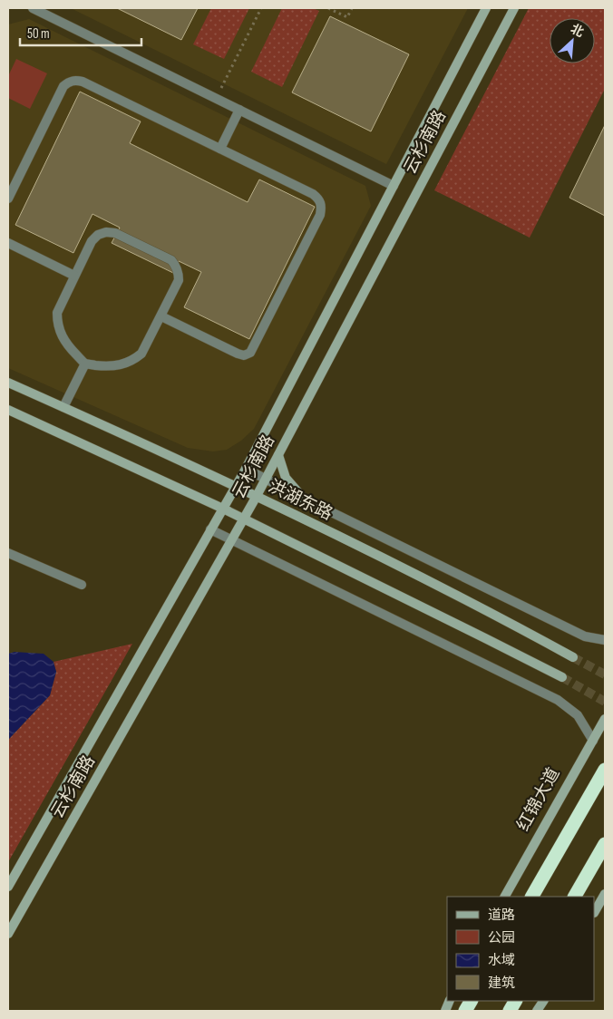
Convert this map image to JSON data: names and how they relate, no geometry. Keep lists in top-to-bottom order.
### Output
{
  "streets": {
    "main road": ["云杉南路", "洪湖东路", "红锦大道"]
  },
  "crossings": [
    ["云杉南路", "洪湖东路"]
  ],
  "legend": [
    "道路",
    "公园",
    "水域",
    "建筑"
  ],
  "scale_bar": "50 m",
  "north": "top right"
}
